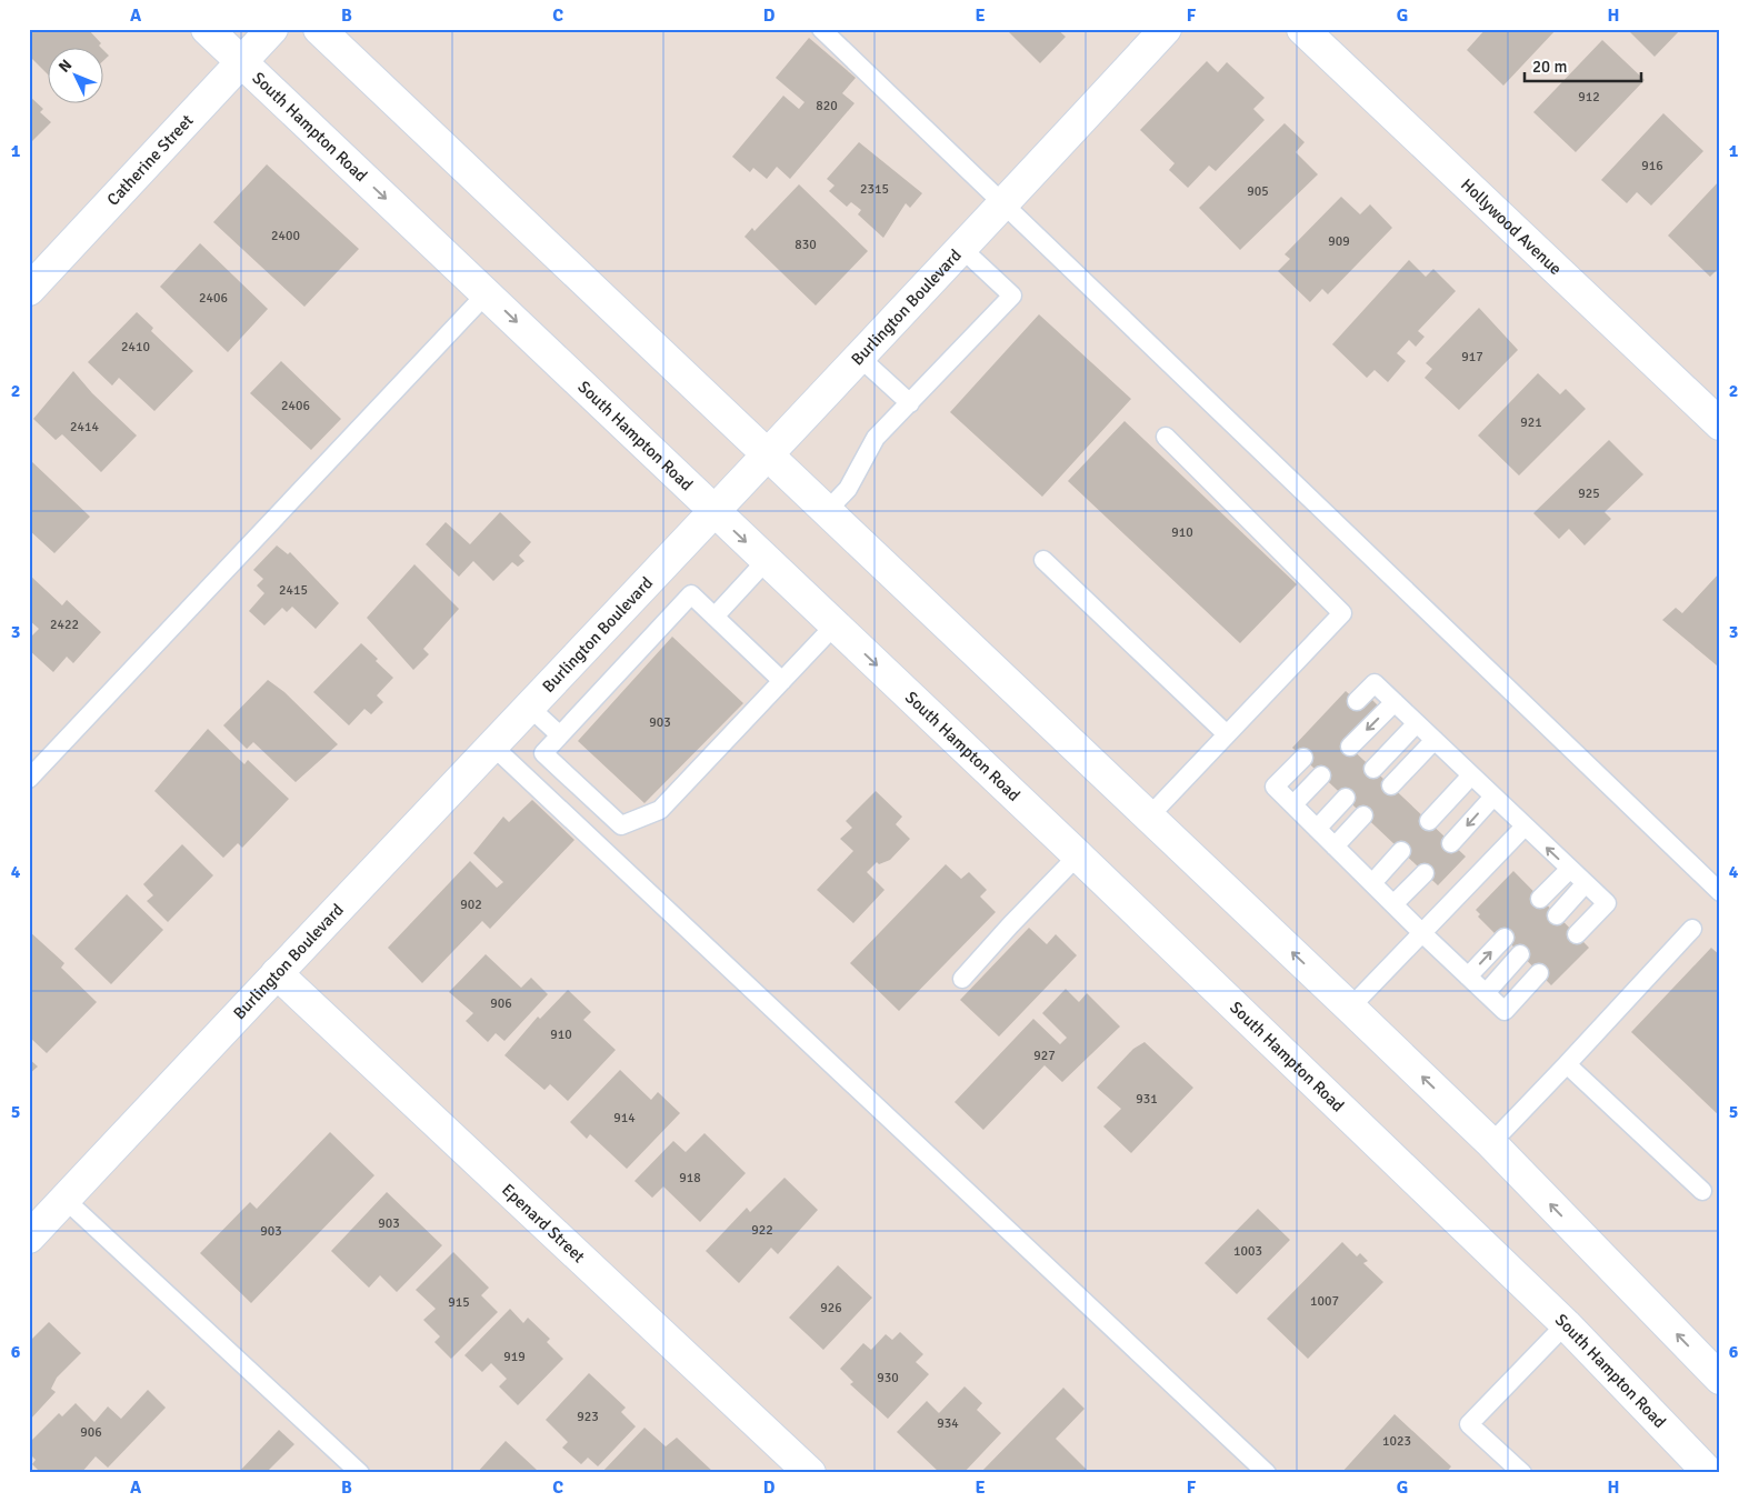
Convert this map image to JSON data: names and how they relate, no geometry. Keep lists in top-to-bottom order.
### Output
{
  "streets": {
    "main road": [
      "South Hampton Road",
      "Catherine Street",
      "Hollywood Avenue",
      "Burlington Boulevard",
      "Epenard Street"
    ]
  },
  "crossings": [
    ["South Hampton Road", "Catherine Street"],
    ["South Hampton Road", "Burlington Boulevard"],
    ["Burlington Boulevard", "Epenard Street"]
  ],
  "house_numbers": [
    "912",
    "820",
    "916",
    "2315",
    "905",
    "2400",
    "909",
    "830",
    "2406",
    "2410",
    "917",
    "2406",
    "921",
    "2414",
    "925",
    "910",
    "2415",
    "2422",
    "903",
    "902",
    "906",
    "910",
    "927",
    "931",
    "914",
    "918",
    "903",
    "922",
    "903",
    "1003",
    "1007",
    "915",
    "926",
    "919",
    "930",
    "923",
    "934",
    "906",
    "1023"
  ],
  "scale_bar": "20 m",
  "north": "top left",
  "grid": {
    "columns": [
      "A",
      "B",
      "C",
      "D",
      "E",
      "F",
      "G",
      "H"
    ],
    "rows": [
      "1",
      "2",
      "3",
      "4",
      "5",
      "6"
    ]
  }
}
